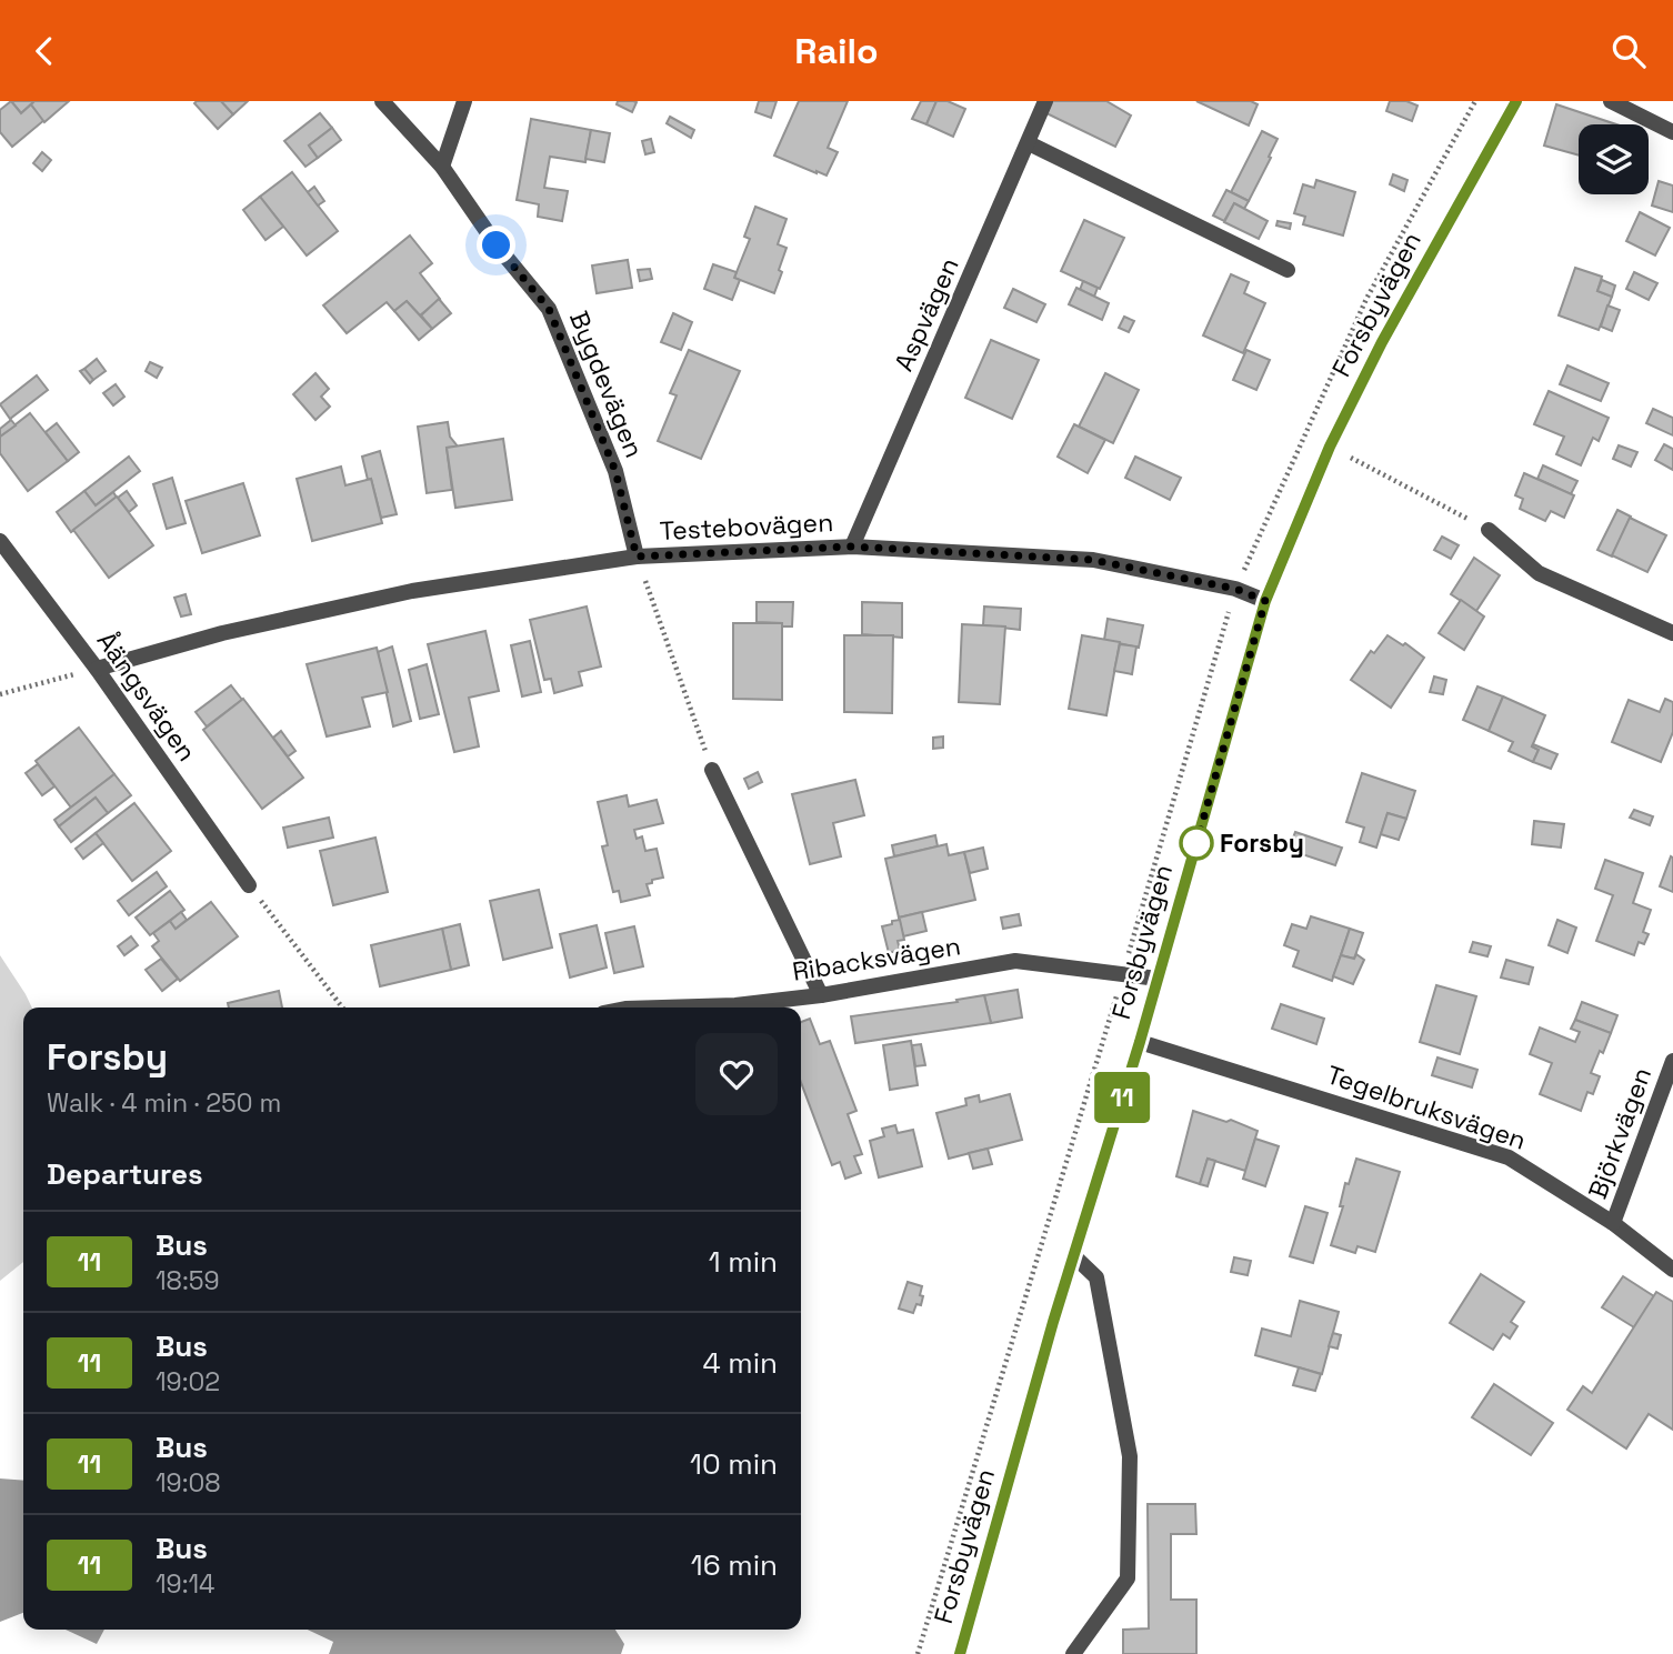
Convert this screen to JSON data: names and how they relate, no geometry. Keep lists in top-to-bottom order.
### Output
{
  "streets": {
    "street": [
      "Forsbyvägen",
      "Aspvägen",
      "Bygdevägen",
      "Testebovägen",
      "Åängsvägen",
      "Ribacksvägen",
      "Tegelbruksvägen",
      "Björkvägen"
    ]
  },
  "crossings": [
    ["Forsbyvägen", "Testebovägen"],
    ["Forsbyvägen", "Ribacksvägen"],
    ["Forsbyvägen", "Tegelbruksvägen"],
    ["Aspvägen", "Testebovägen"],
    ["Bygdevägen", "Testebovägen"],
    ["Testebovägen", "Åängsvägen"],
    ["Tegelbruksvägen", "Björkvägen"]
  ],
  "places": ["Forsby"],
  "lines": ["bus line 11"],
  "page": {
    "header": "Railo",
    "on_map": "11",
    "heading": [
      ["Forsby", "Walk · 4 min · 250 m"],
      "Departures"
    ],
    "list": [
      {
        "mark": "11",
        "name": "Bus",
        "note": "18:59",
        "value": "1 min"
      },
      {
        "mark": "11",
        "name": "Bus",
        "note": "19:02",
        "value": "4 min"
      },
      {
        "mark": "11",
        "name": "Bus",
        "note": "19:08",
        "value": "10 min"
      },
      {
        "mark": "11",
        "name": "Bus",
        "note": "19:14",
        "value": "16 min"
      }
    ]
  }
}
